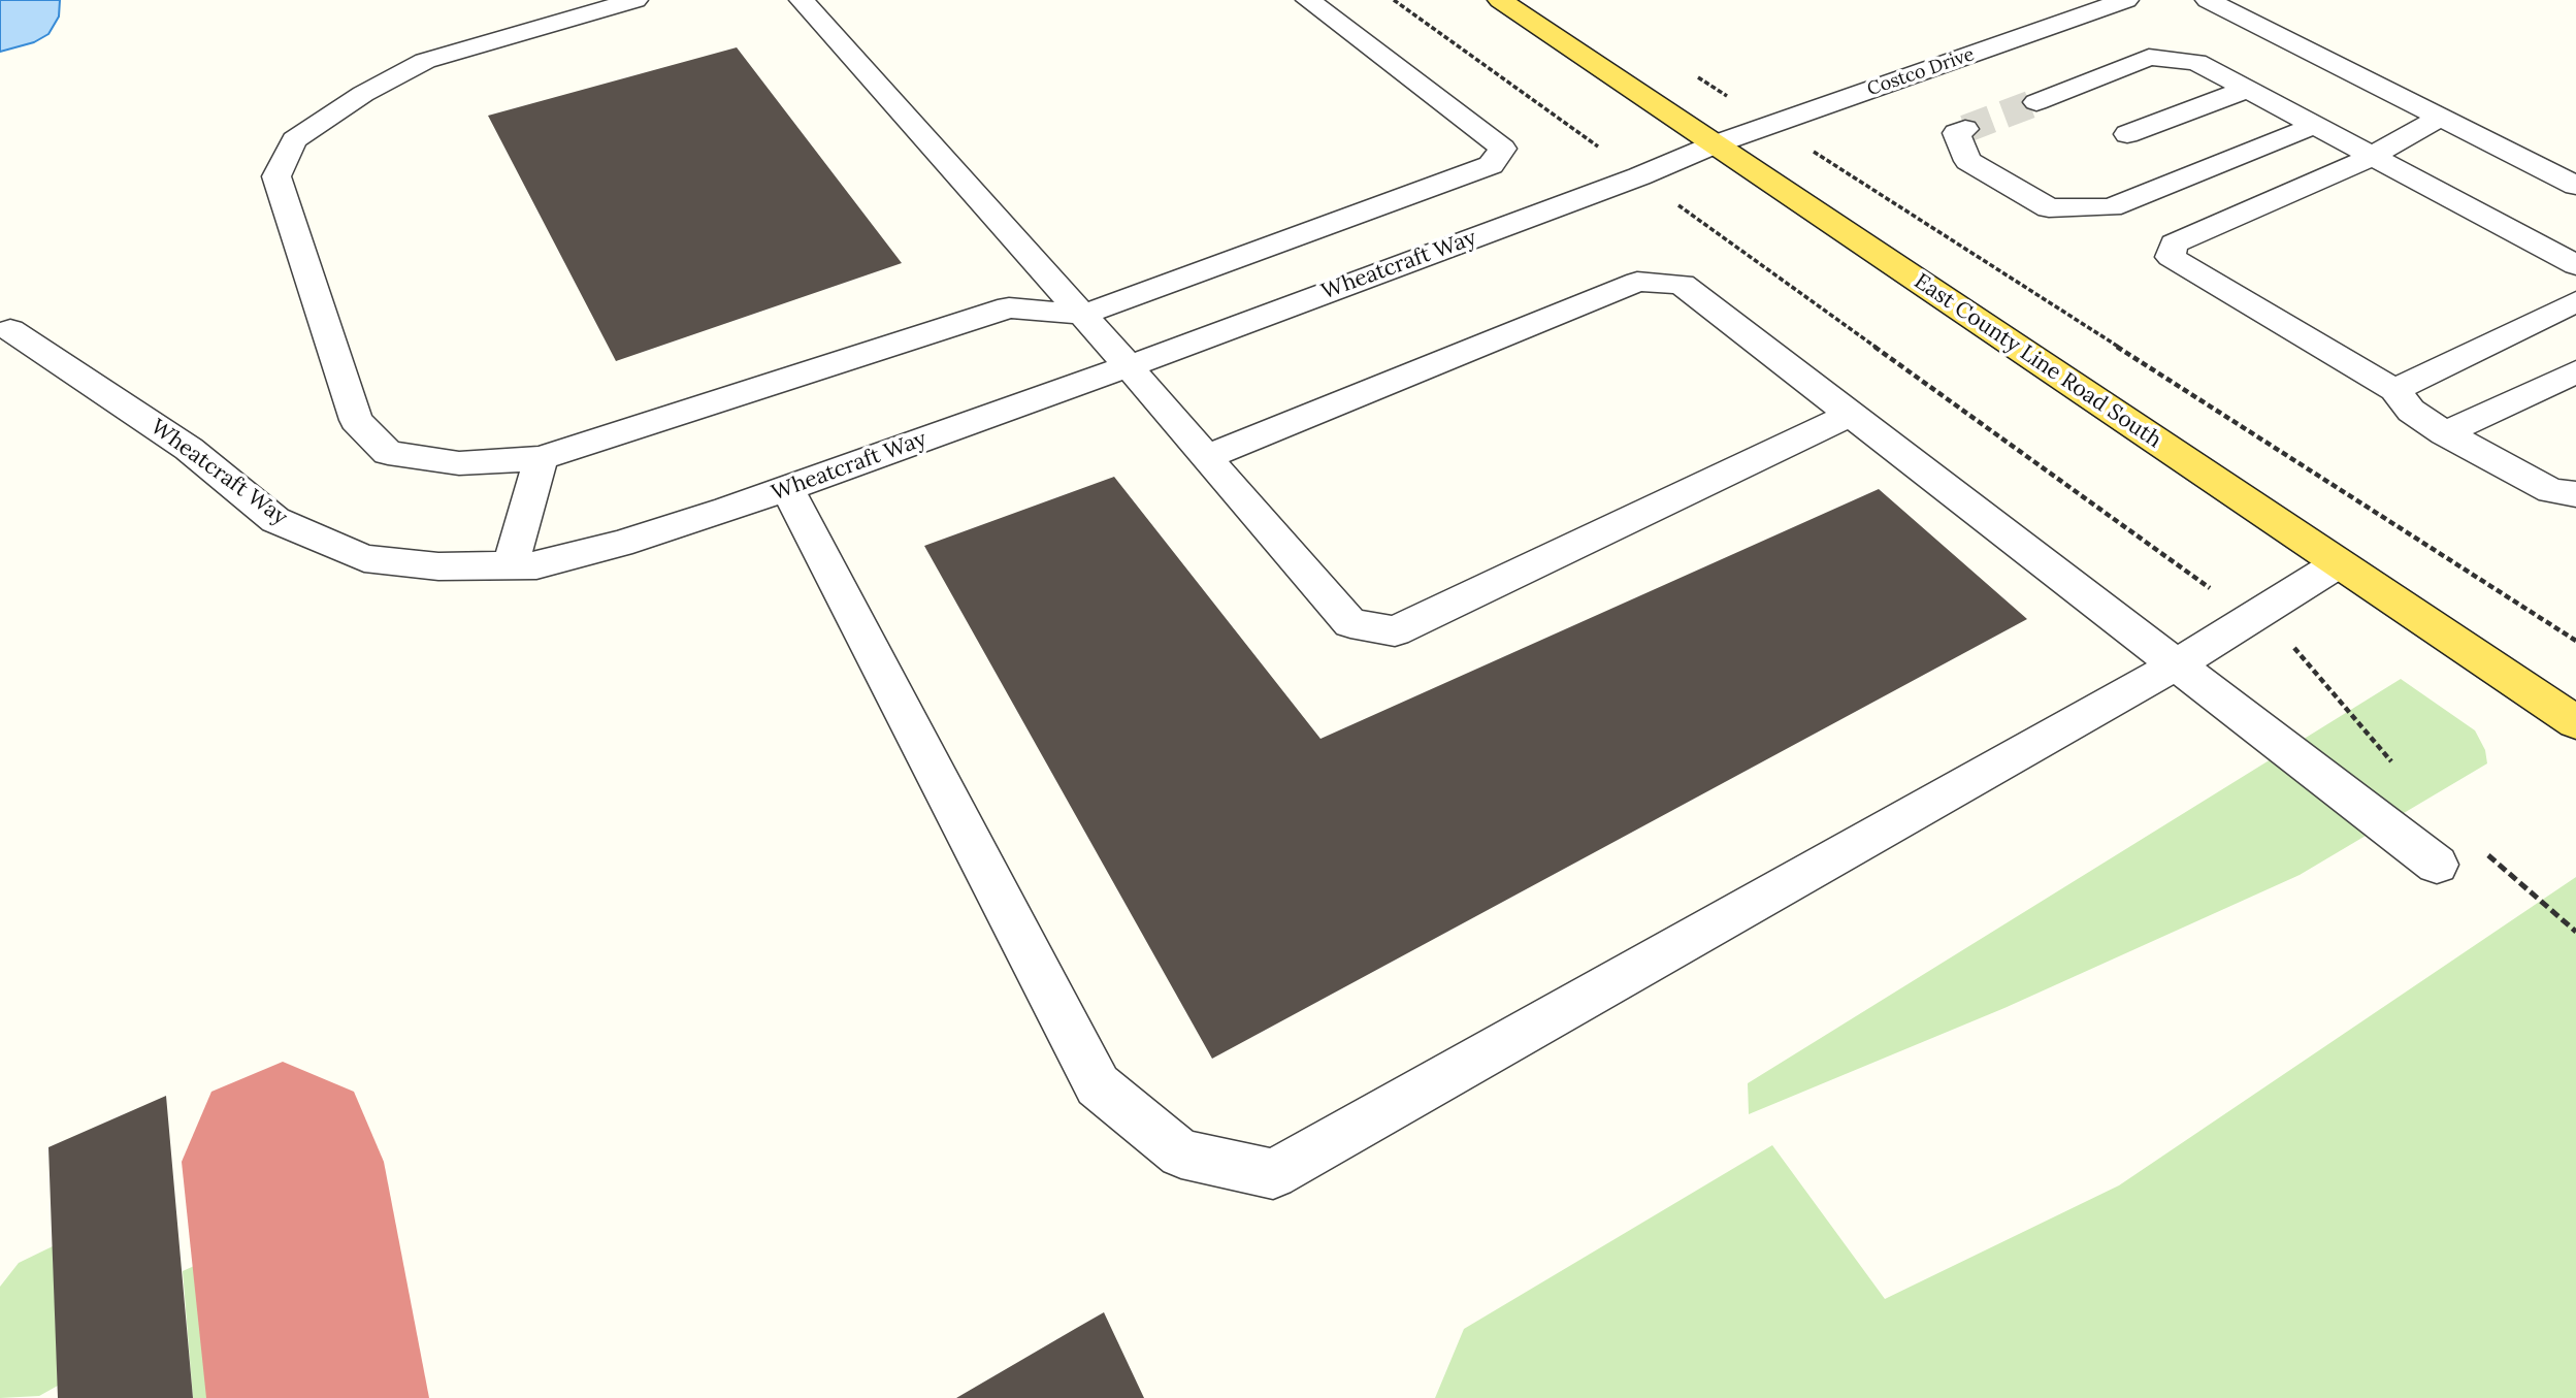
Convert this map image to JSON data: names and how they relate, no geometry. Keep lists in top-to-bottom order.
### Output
{
  "streets": {
    "main road": ["East County Line Road South"],
    "lane": ["Costco Drive", "Wheatcraft Way"]
  },
  "crossings": [
    ["Costco Drive", "Wheatcraft Way"],
    ["Costco Drive", "East County Line Road South"],
    ["Wheatcraft Way", "East County Line Road South"]
  ]
}
